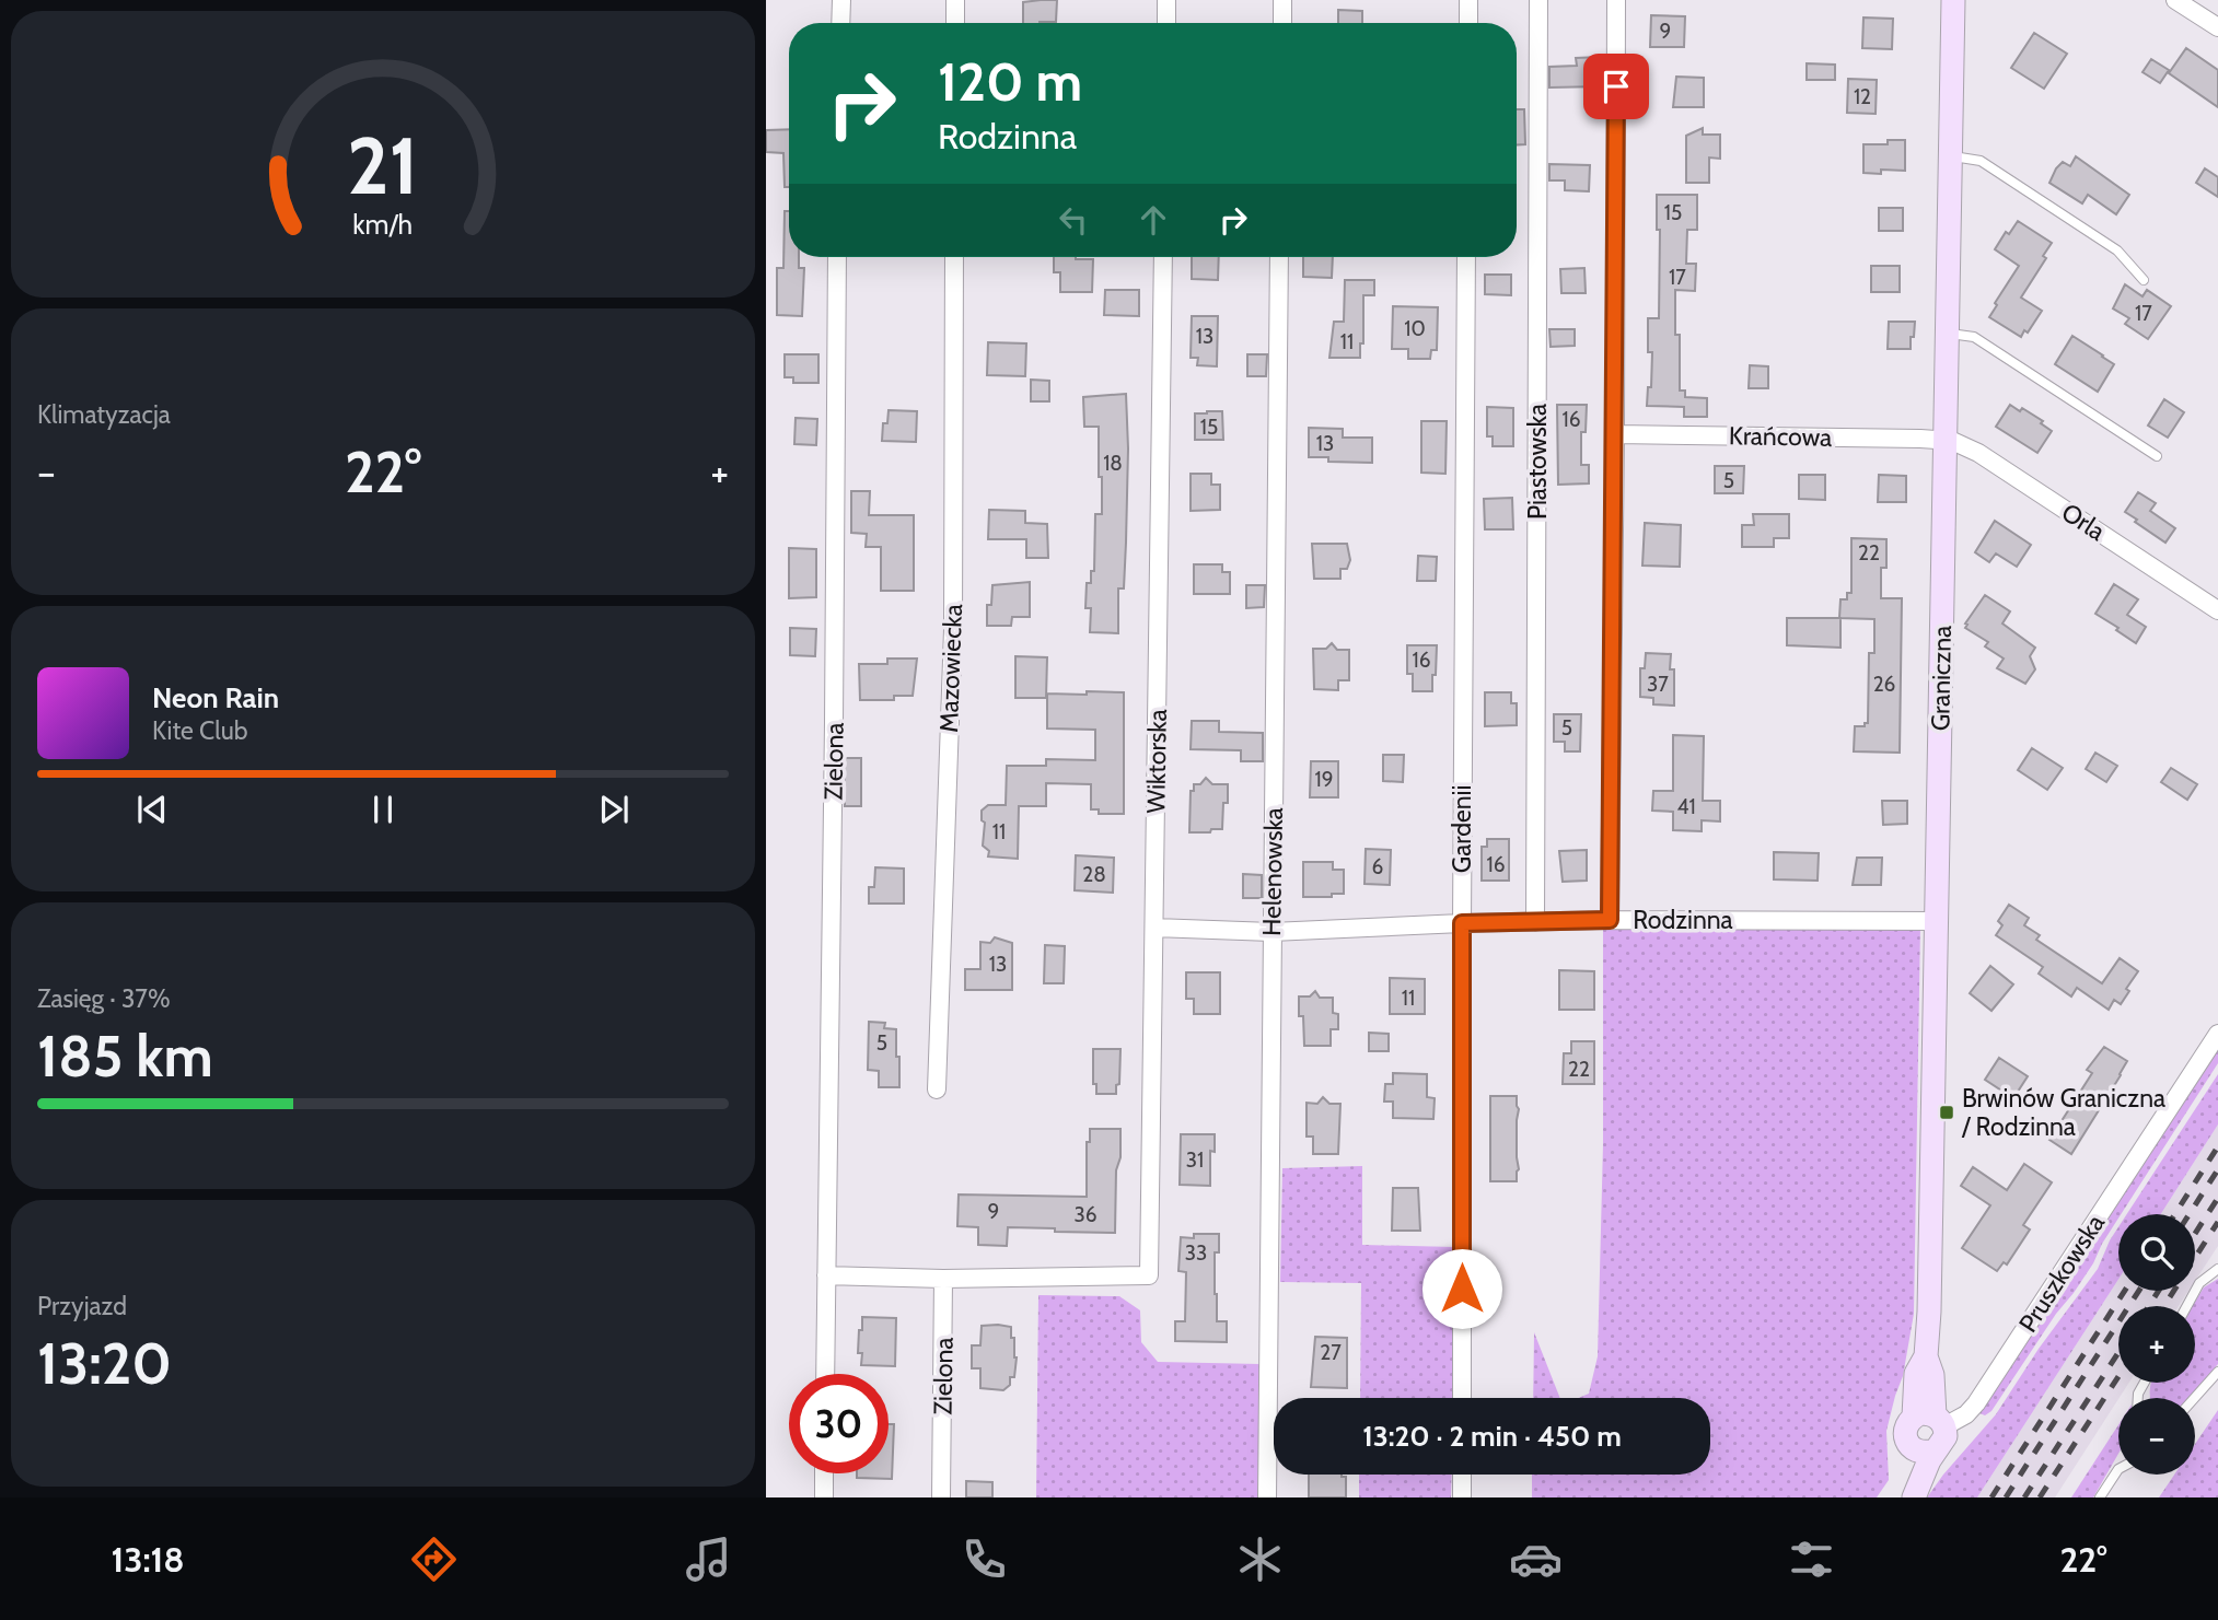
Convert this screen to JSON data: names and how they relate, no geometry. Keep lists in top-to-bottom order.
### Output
{
  "streets": {
    "street": [
      "Krańcowa",
      "Piastowska",
      "Orla",
      "Mazowiecka",
      "Graniczna",
      "Zielona",
      "Wiktorska",
      "Gardenii",
      "Helenowska",
      "Rodzinna",
      "Pruszkowska"
    ]
  },
  "crossings": [
    ["Krańcowa", "Orla"],
    ["Krańcowa", "Graniczna"],
    ["Piastowska", "Rodzinna"],
    ["Orla", "Graniczna"],
    ["Graniczna", "Rodzinna"],
    ["Graniczna", "Pruszkowska"],
    ["Zielona", "Wiktorska"],
    ["Wiktorska", "Rodzinna"],
    ["Gardenii", "Rodzinna"],
    ["Helenowska", "Rodzinna"]
  ],
  "places": {
    "transit": ["Brwinów Graniczna / Rodzinna"]
  },
  "house_numbers": [
    "9",
    "12",
    "15",
    "17",
    "17",
    "10",
    "13",
    "11",
    "16",
    "15",
    "13",
    "18",
    "5",
    "22",
    "16",
    "37",
    "26",
    "5",
    "19",
    "41",
    "11",
    "16",
    "6",
    "28",
    "13",
    "11",
    "5",
    "22",
    "31",
    "9",
    "36",
    "33",
    "27"
  ],
  "page": {
    "turn": ["120 m", "Rodzinna"],
    "tile": [
      "Klimatyzacja",
      ["Zasięg · 37%", "185 km"],
      ["Przyjazd", "13:20"]
    ],
    "heat": ["−", "22°", "+"],
    "song": ["Neon Rain", "Kite Club"],
    "map_buttons": ["+", "−"],
    "limit": "30",
    "trip": "13:20 · 2 min · 450 m",
    "tabs": ["13:18", "22°"],
    "gauge": ["21", "km/h"]
  }
}
